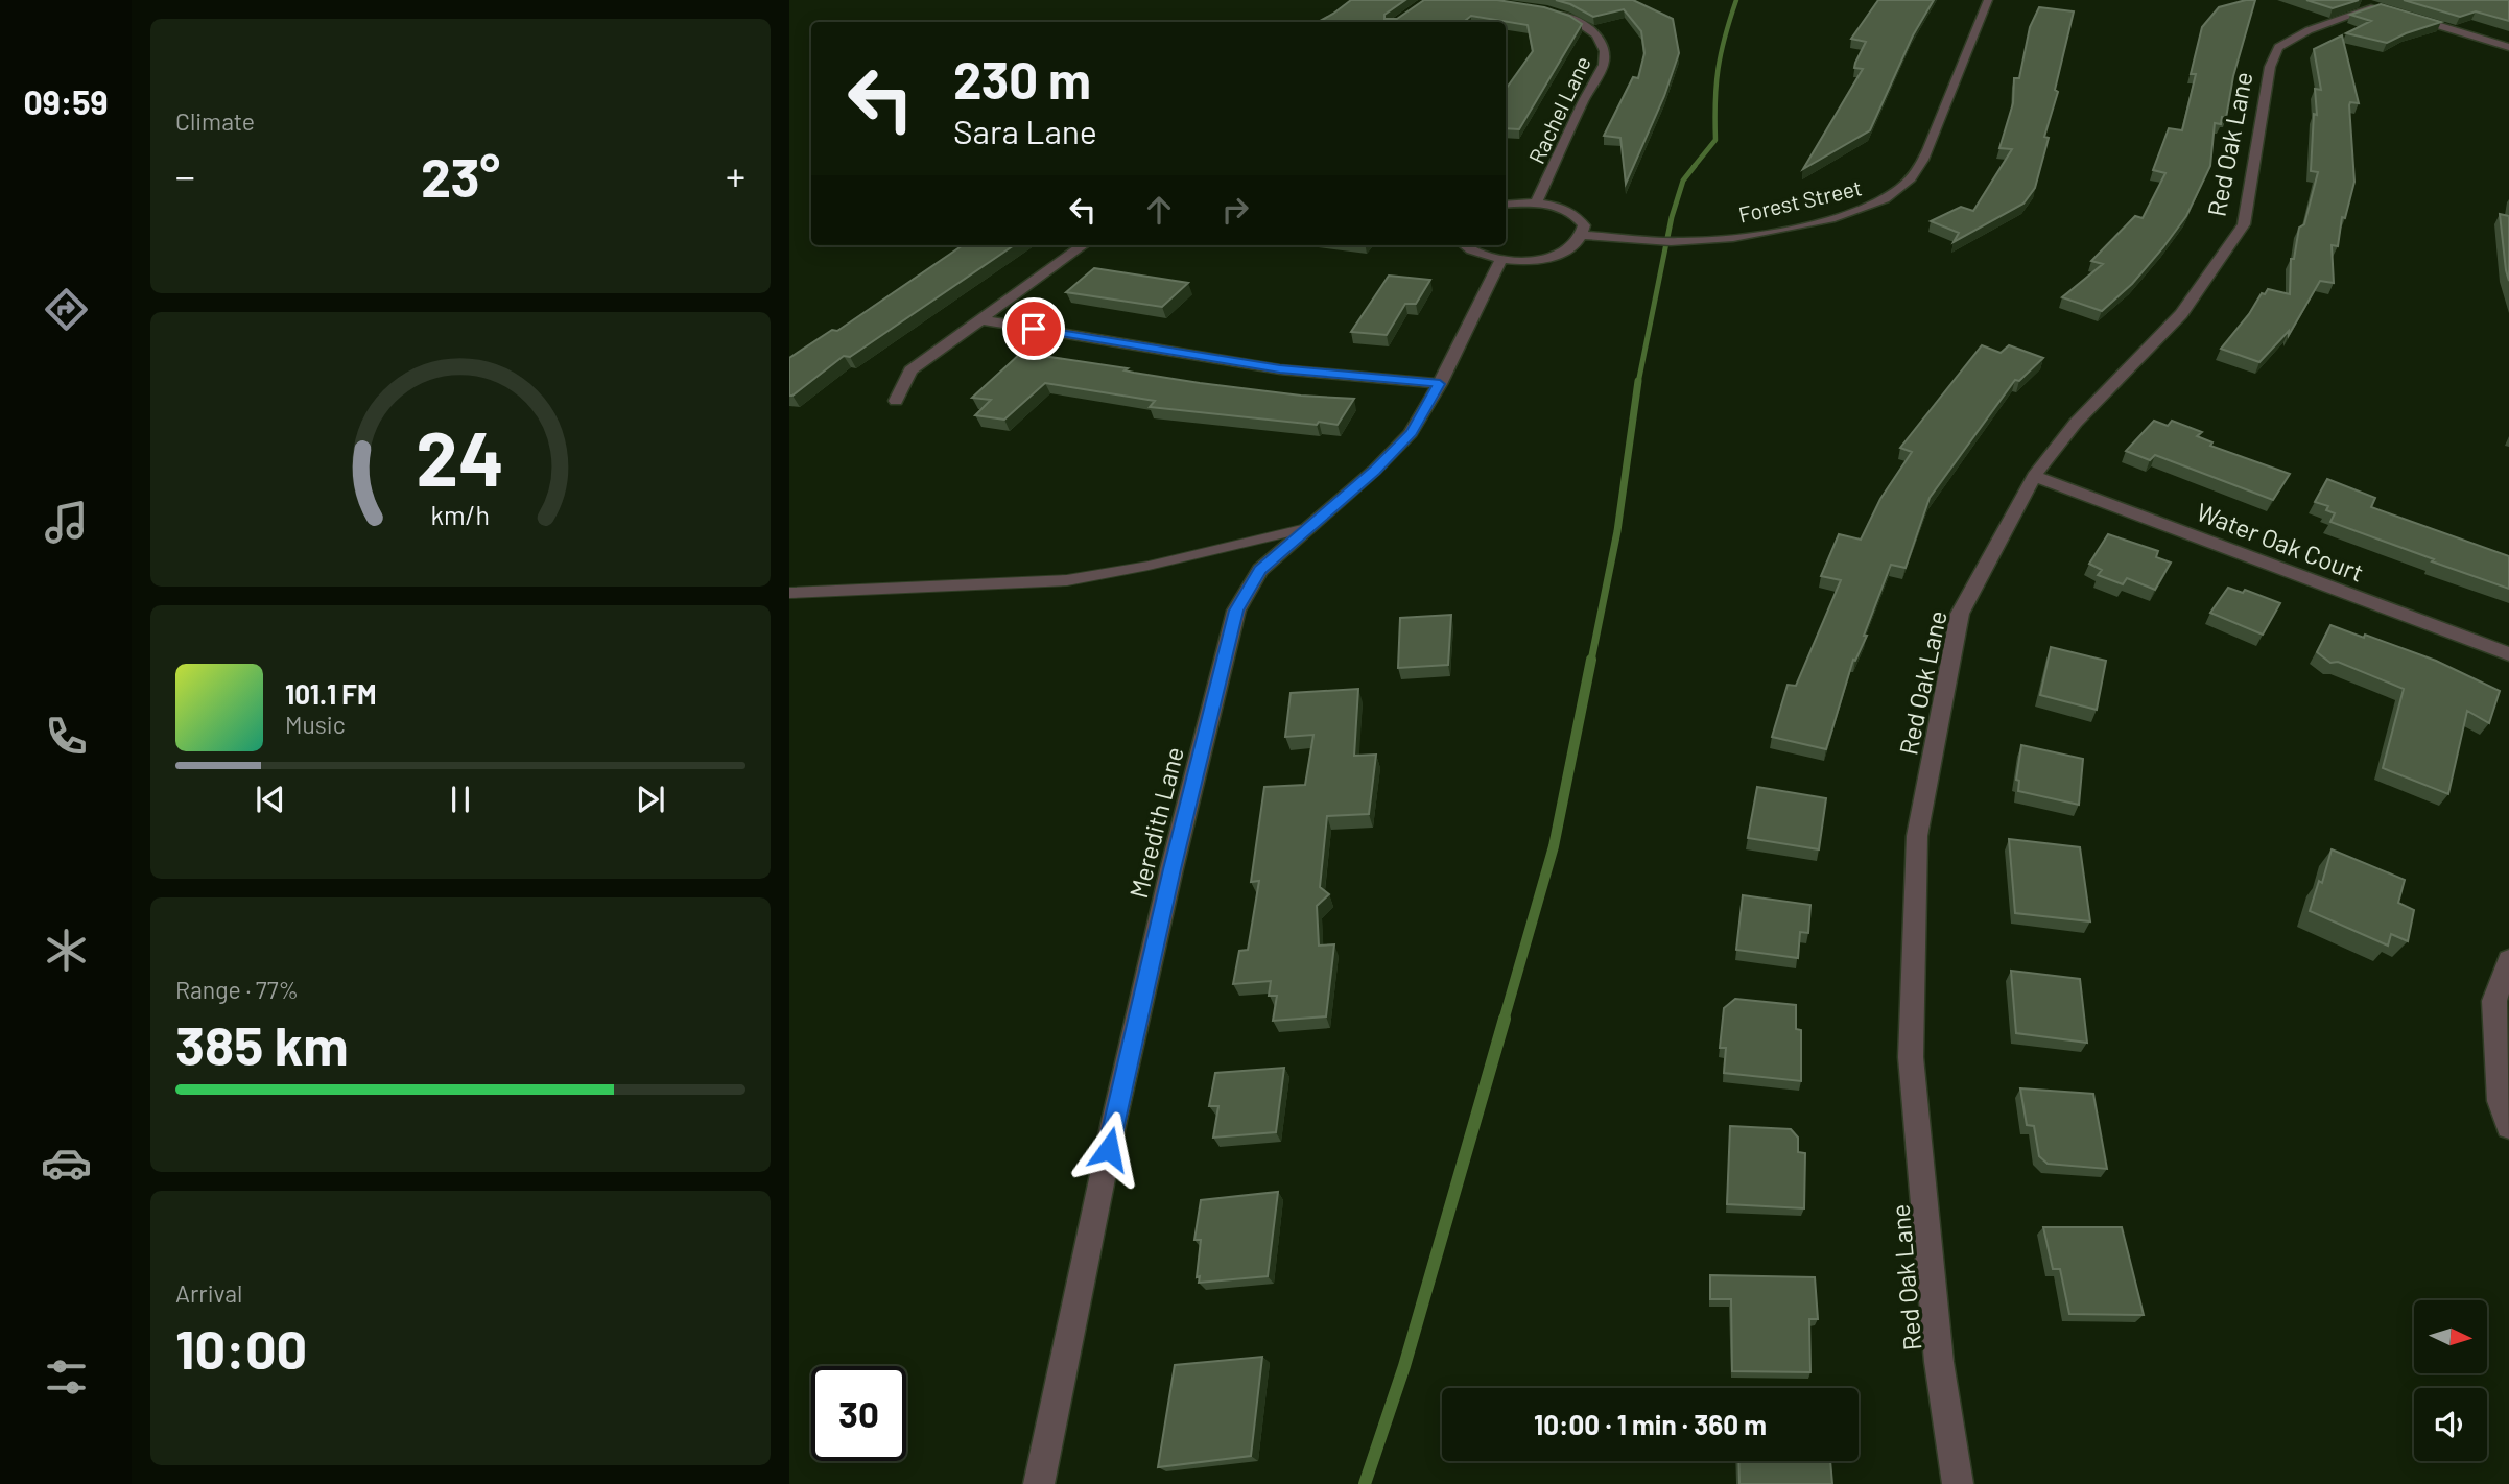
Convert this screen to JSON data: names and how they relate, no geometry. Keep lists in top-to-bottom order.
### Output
{
  "streets": {
    "street": [
      "Rachel Lane",
      "Red Oak Lane",
      "Forest Street",
      "Water Oak Court",
      "Meredith Lane"
    ]
  },
  "crossings": [
    ["Red Oak Lane", "Water Oak Court"]
  ],
  "north": "right",
  "page": {
    "tabs": "09:59",
    "tile": [
      "Climate",
      ["Range · 77%", "385 km"],
      ["Arrival", "10:00"]
    ],
    "turn": ["230 m", "Sara Lane"],
    "heat": ["−", "23°", "+"],
    "song": ["101.1 FM", "Music"],
    "limit": "30",
    "trip": "10:00 · 1 min · 360 m",
    "gauge": ["24", "km/h"]
  }
}
